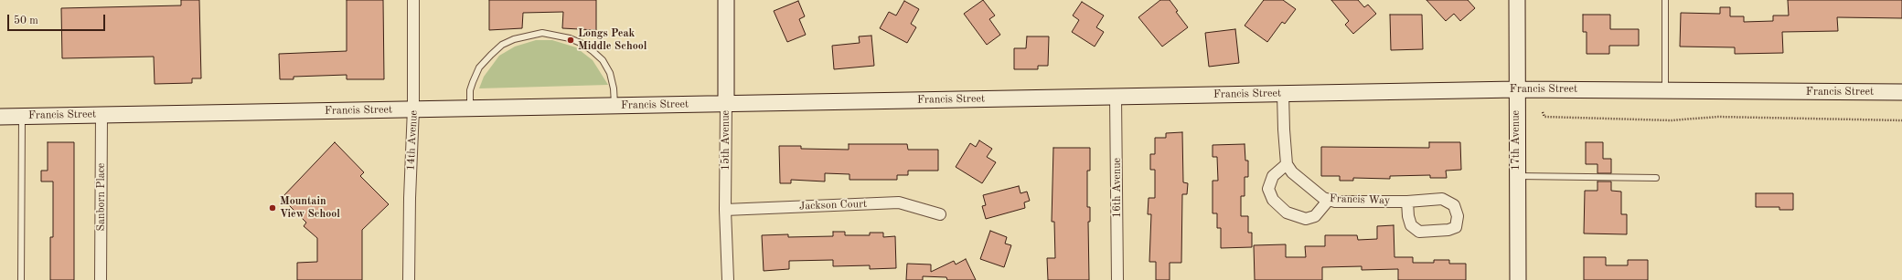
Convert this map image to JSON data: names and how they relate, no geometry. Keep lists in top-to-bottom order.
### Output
{
  "streets": {
    "street": [
      "Francis Street",
      "14th Avenue",
      "15th Avenue",
      "17th Avenue",
      "16th Avenue",
      "Sanborn Place",
      "Francis Way",
      "Jackson Court"
    ]
  },
  "crossings": [
    ["Francis Street", "14th Avenue"],
    ["Francis Street", "15th Avenue"],
    ["Francis Street", "17th Avenue"],
    ["Francis Street", "16th Avenue"],
    ["Francis Street", "Sanborn Place"],
    ["15th Avenue", "Jackson Court"]
  ],
  "places": ["Longs Peak Middle School", "Mountain View School"],
  "scale_bar": "50 m"
}
